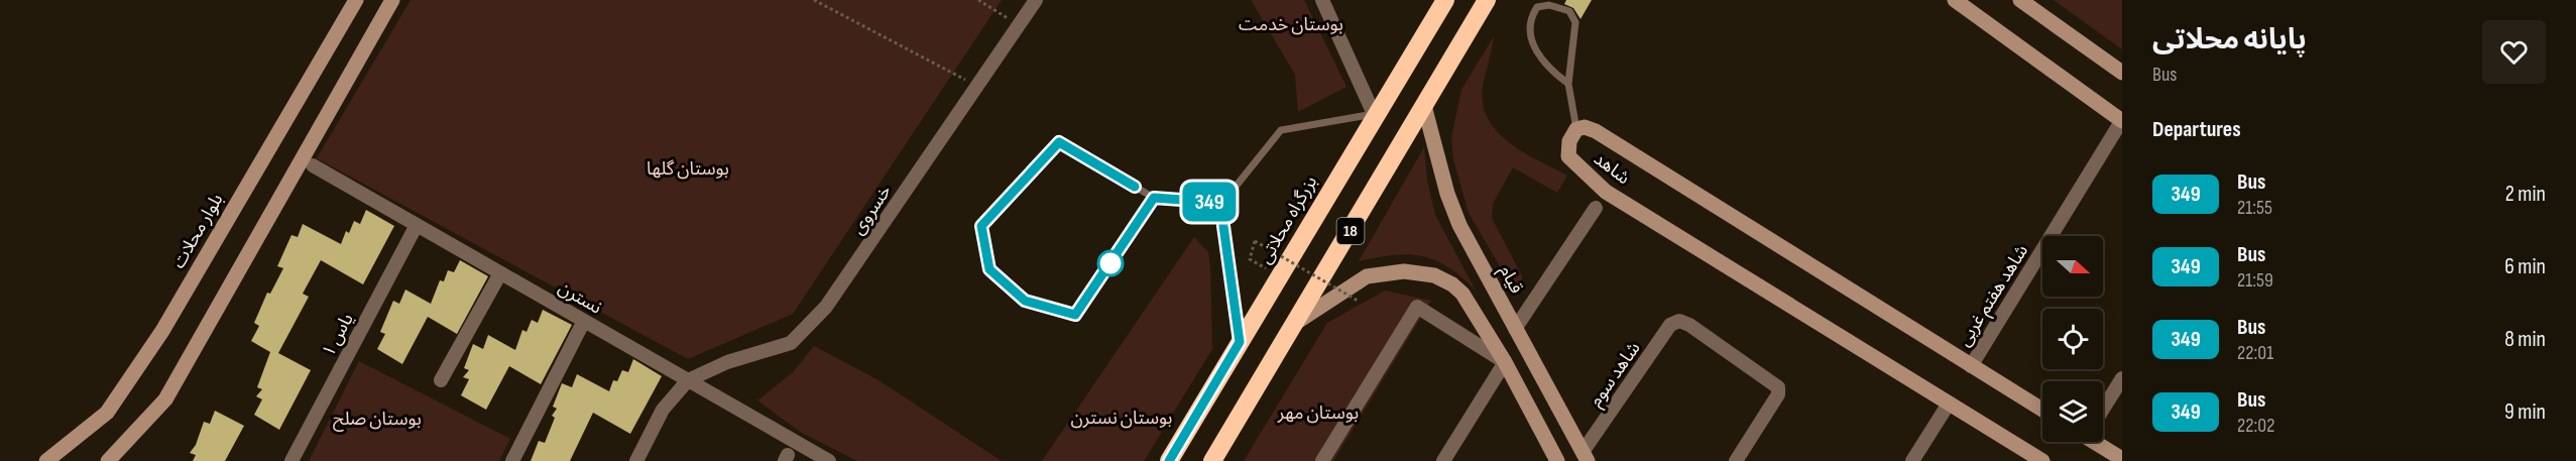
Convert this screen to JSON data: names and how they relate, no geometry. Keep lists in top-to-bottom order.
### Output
{
  "streets": {
    "highway": ["بزرگراه محلاتی", "18"],
    "street": [
      "شاهد",
      "خسروی",
      "بلوار محلات",
      "قیام",
      "شاهد هفتم غربی",
      "نسترن",
      "یاس ۱",
      "شاهد سوم"
    ]
  },
  "crossings": [
    ["شاهد", "شاهد هفتم غربی"],
    ["خسروی", "نسترن"],
    ["18", "قیام"],
    ["قیام", "شاهد سوم"],
    ["نسترن", "یاس ۱"]
  ],
  "parks": [
    "بوستان خدمت",
    "بوستان گلها",
    "بوستان مهر",
    "بوستان نسترن",
    "بوستان صلح"
  ],
  "lines": ["bus line 349"],
  "north": "right",
  "page": {
    "on_map": "349",
    "heading": [
      ["پایانه محلاتی", "Bus"],
      "Departures"
    ],
    "list": [
      {
        "mark": "349",
        "name": "Bus",
        "note": "21:55",
        "value": "2 min"
      },
      {
        "mark": "349",
        "name": "Bus",
        "note": "21:59",
        "value": "6 min"
      },
      {
        "mark": "349",
        "name": "Bus",
        "note": "22:01",
        "value": "8 min"
      },
      {
        "mark": "349",
        "name": "Bus",
        "note": "22:02",
        "value": "9 min"
      }
    ]
  }
}
